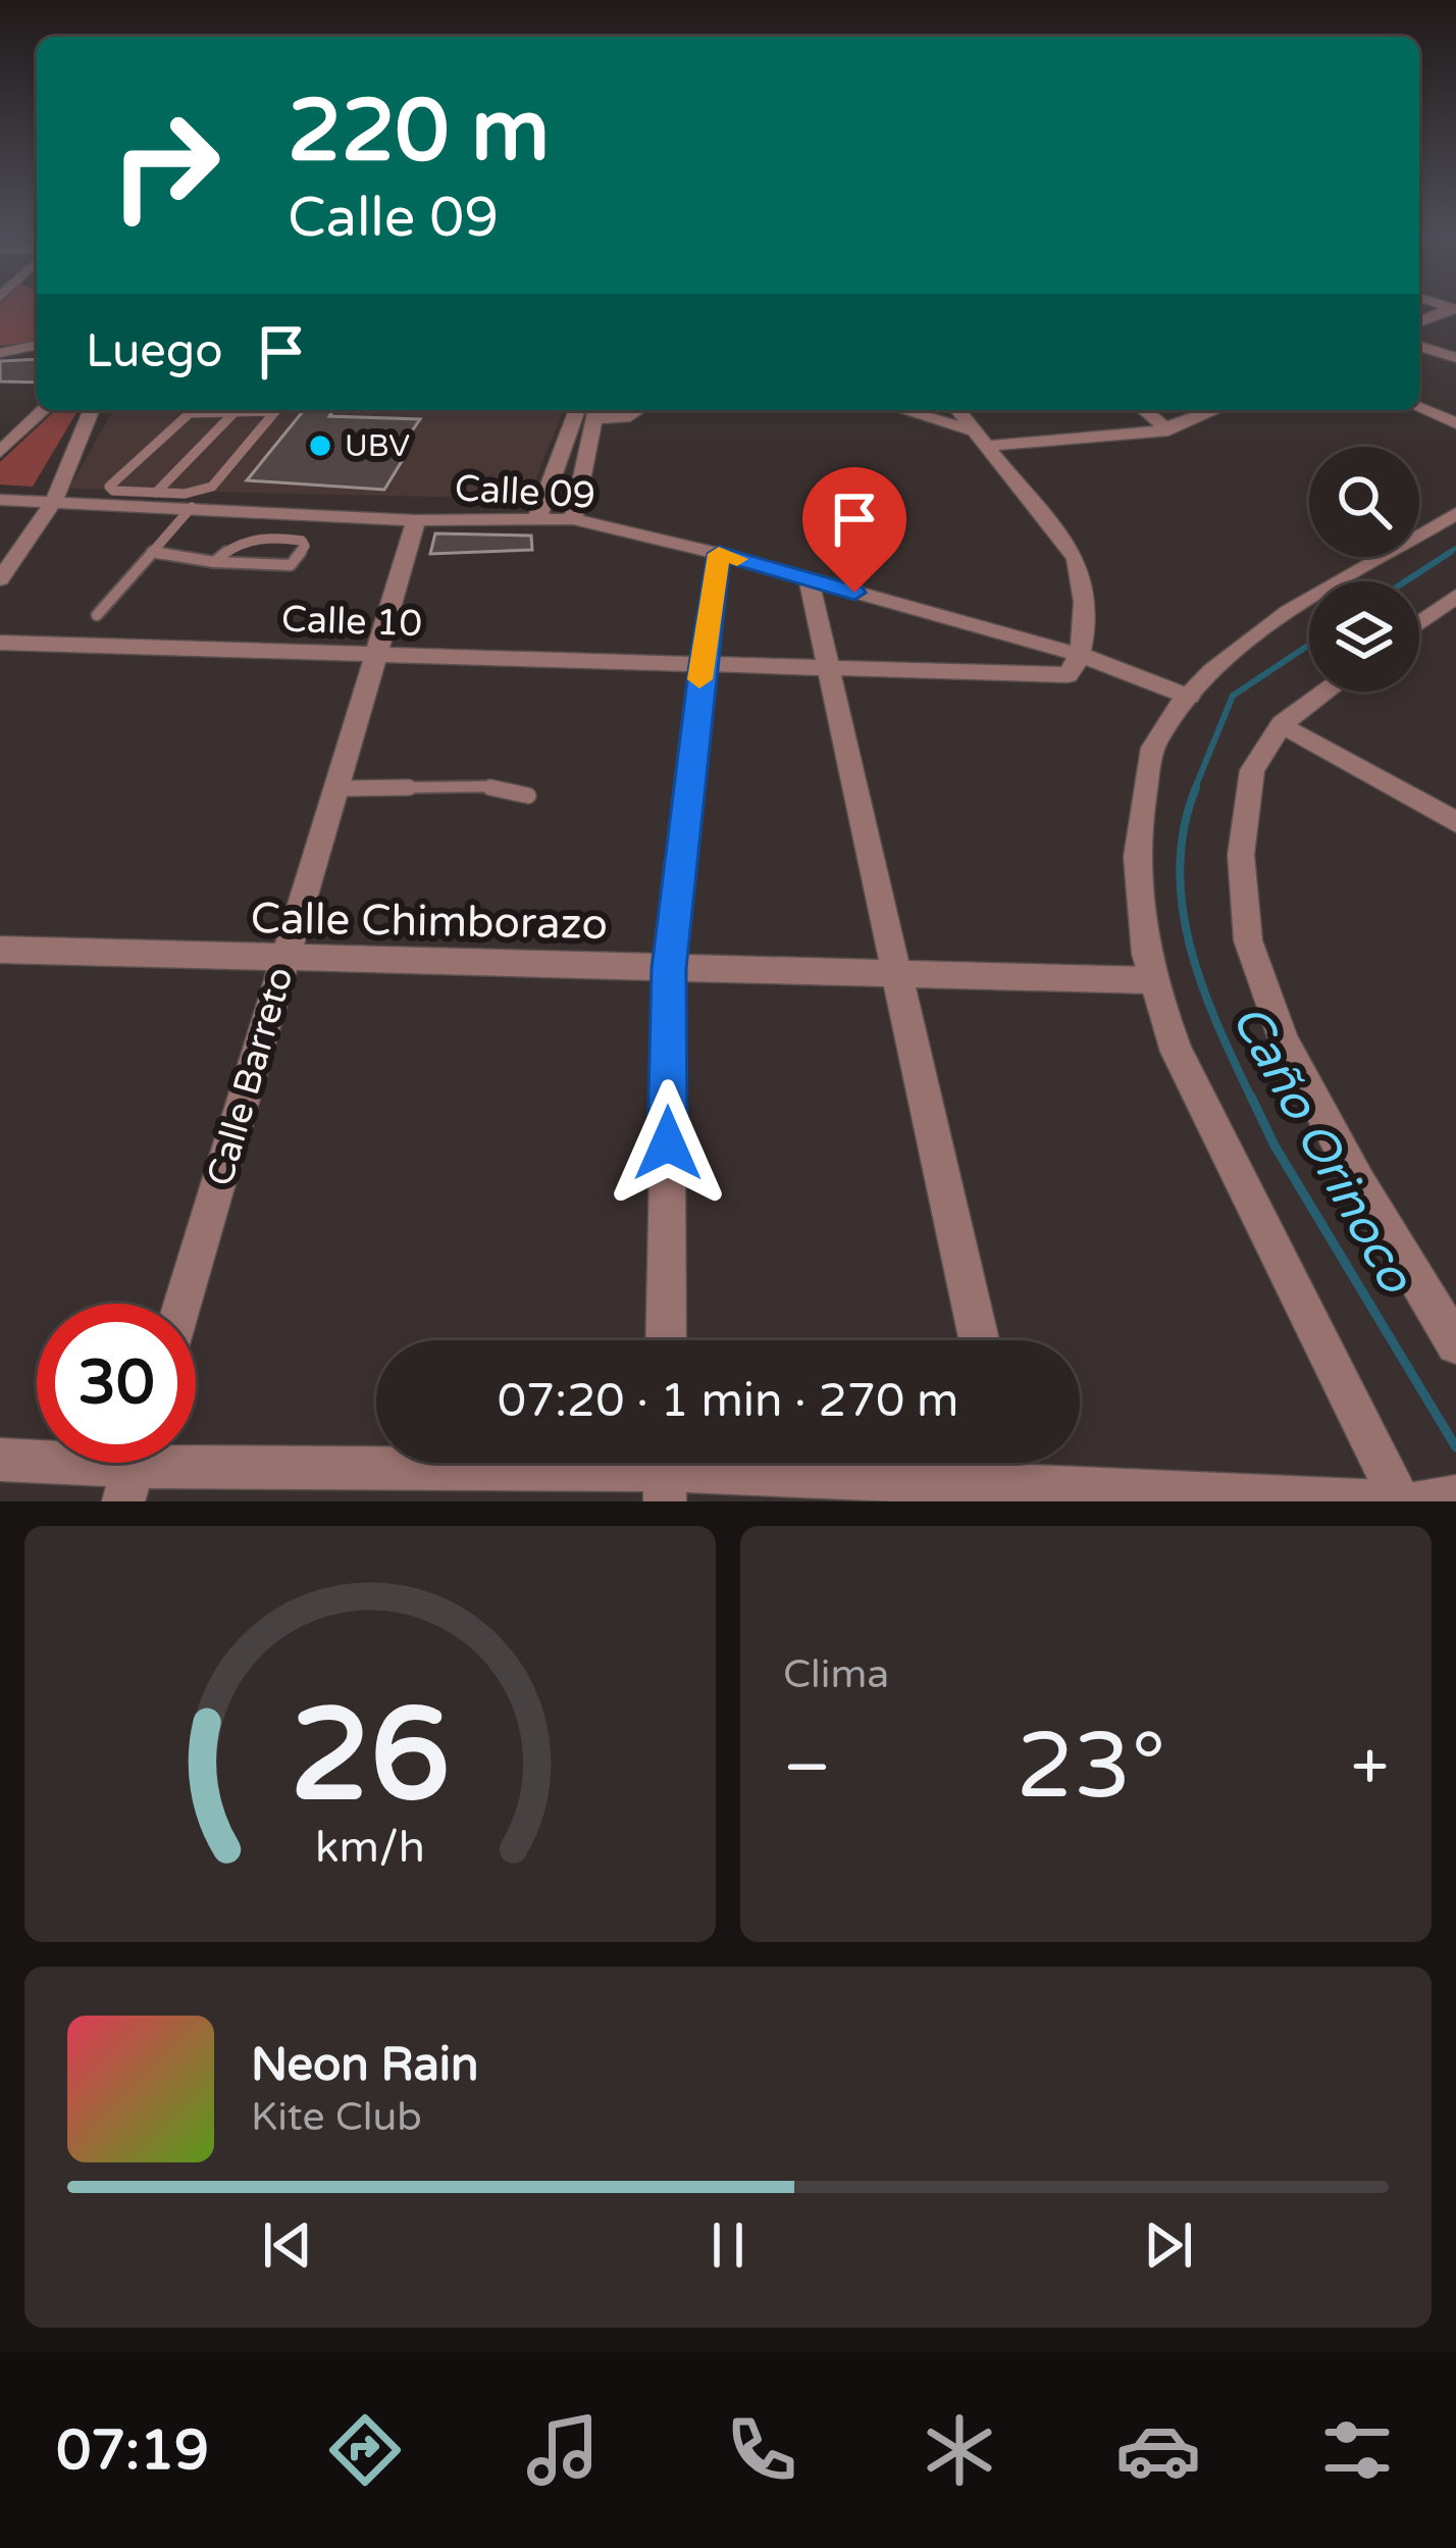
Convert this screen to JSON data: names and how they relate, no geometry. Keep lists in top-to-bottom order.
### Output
{
  "streets": {
    "street": [
      "Calle 09",
      "Calle 10",
      "Calle Chimborazo",
      "Calle Barreto"
    ]
  },
  "crossings": [
    ["Calle 09", "Calle 10"],
    ["Calle 09", "Calle Barreto"],
    ["Calle 10", "Calle Barreto"],
    ["Calle Chimborazo", "Calle Barreto"]
  ],
  "water": ["Caño Orinoco"],
  "places": ["UBV"],
  "page": {
    "turn": ["220 m", "Calle 09"],
    "then": "Luego",
    "limit": "30",
    "trip": "07:20 · 1 min · 270 m",
    "tile": "Clima",
    "heat": ["−", "23°", "+"],
    "song": ["Neon Rain", "Kite Club"],
    "tabs": "07:19",
    "gauge": ["26", "km/h"]
  }
}
